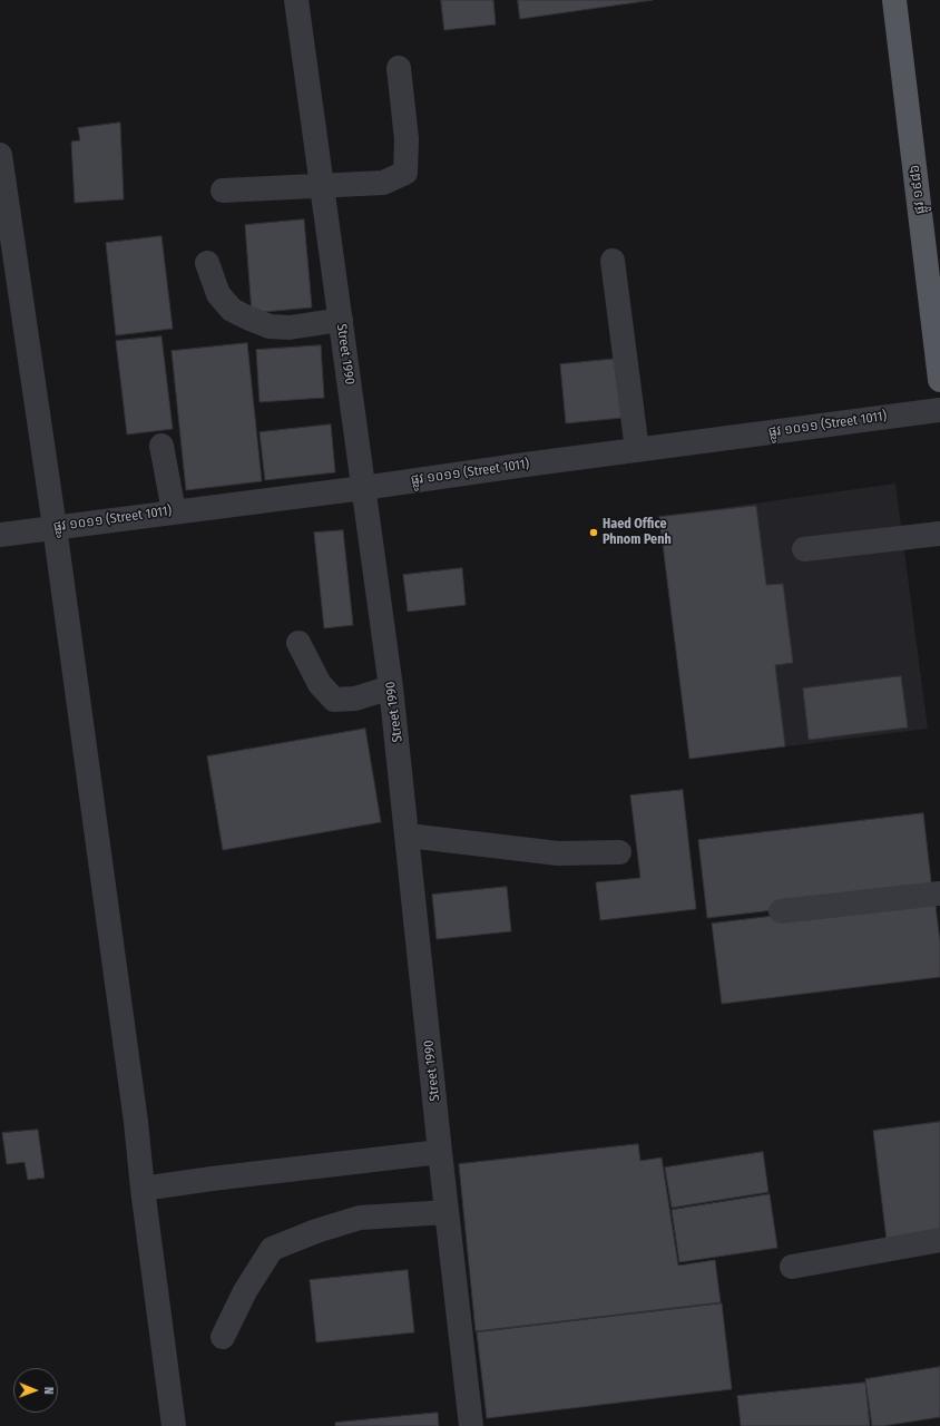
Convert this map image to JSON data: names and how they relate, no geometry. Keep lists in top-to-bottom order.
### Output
{
  "streets": {
    "main road": ["ផ្លូវ ១៩៨៦"],
    "street": ["Street 1990", "ផ្លូវ ១០១១ (Street 1011)"]
  },
  "crossings": [
    ["Street 1990", "ផ្លូវ ១០១១ (Street 1011)"]
  ],
  "places": ["Haed Office Phnom Penh"],
  "north": "right"
}
